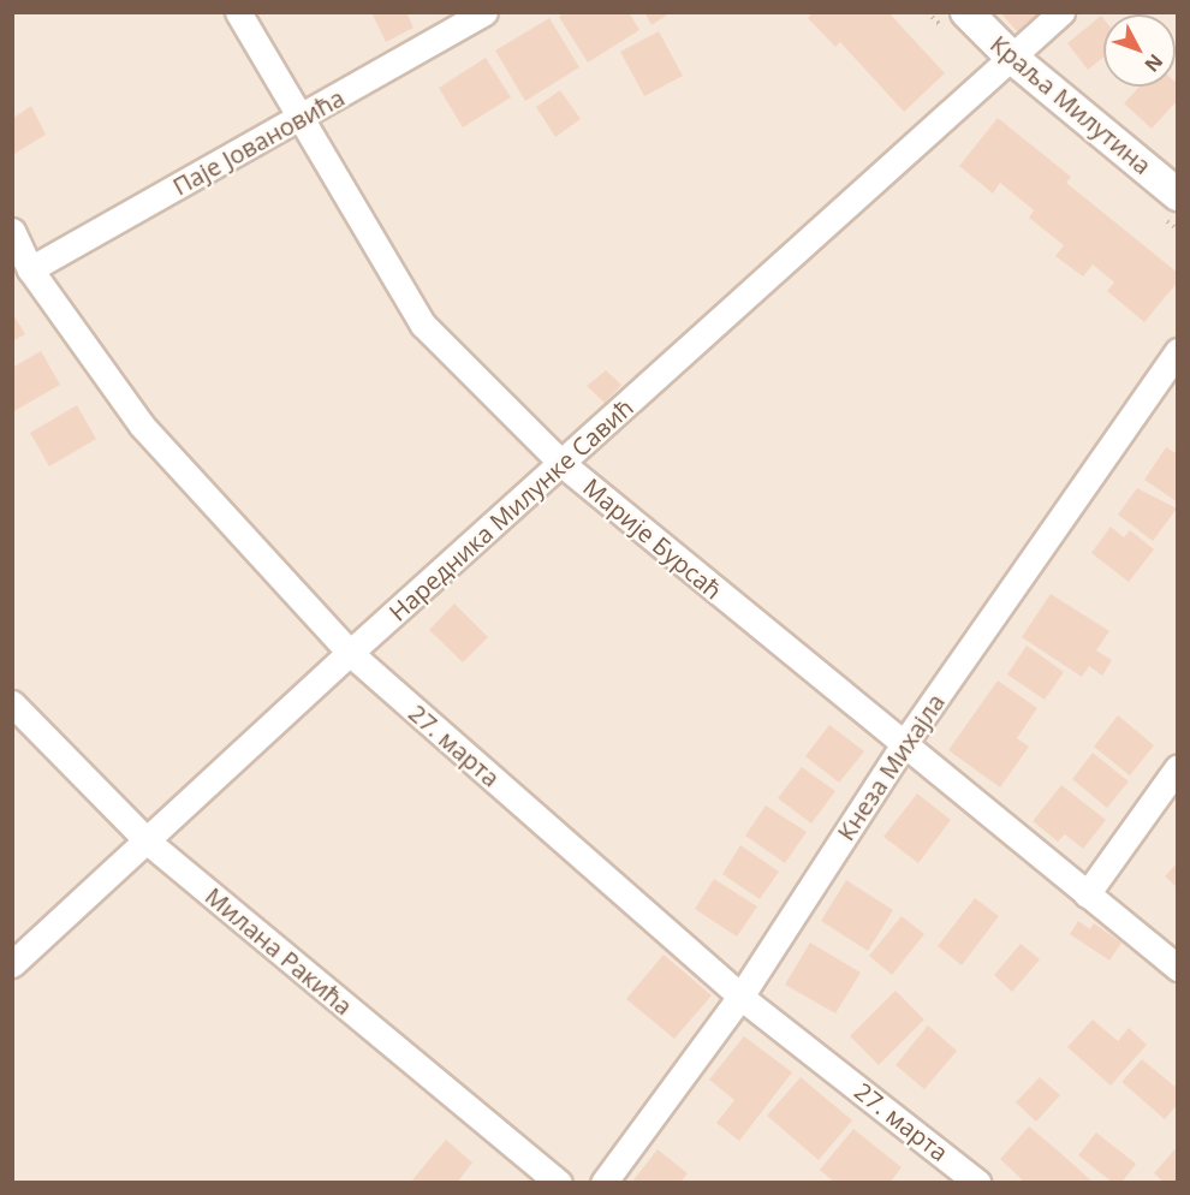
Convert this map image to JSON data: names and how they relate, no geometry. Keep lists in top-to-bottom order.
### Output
{
  "streets": {
    "street": [
      "Краља Милутина",
      "Паје Јовановића",
      "Наредника Милунке Савић",
      "Марије Бурсаћ",
      "27. марта",
      "Кнеза Михајла",
      "Милана Ракића"
    ]
  },
  "crossings": [
    ["Краља Милутина", "Наредника Милунке Савић"],
    ["Паје Јовановића", "Марије Бурсаћ"],
    ["Паје Јовановића", "27. марта"],
    ["Наредника Милунке Савић", "Марије Бурсаћ"],
    ["Наредника Милунке Савић", "27. марта"],
    ["Наредника Милунке Савић", "Милана Ракића"],
    ["Марије Бурсаћ", "Кнеза Михајла"],
    ["27. марта", "Кнеза Михајла"]
  ],
  "north": "bottom right"
}
